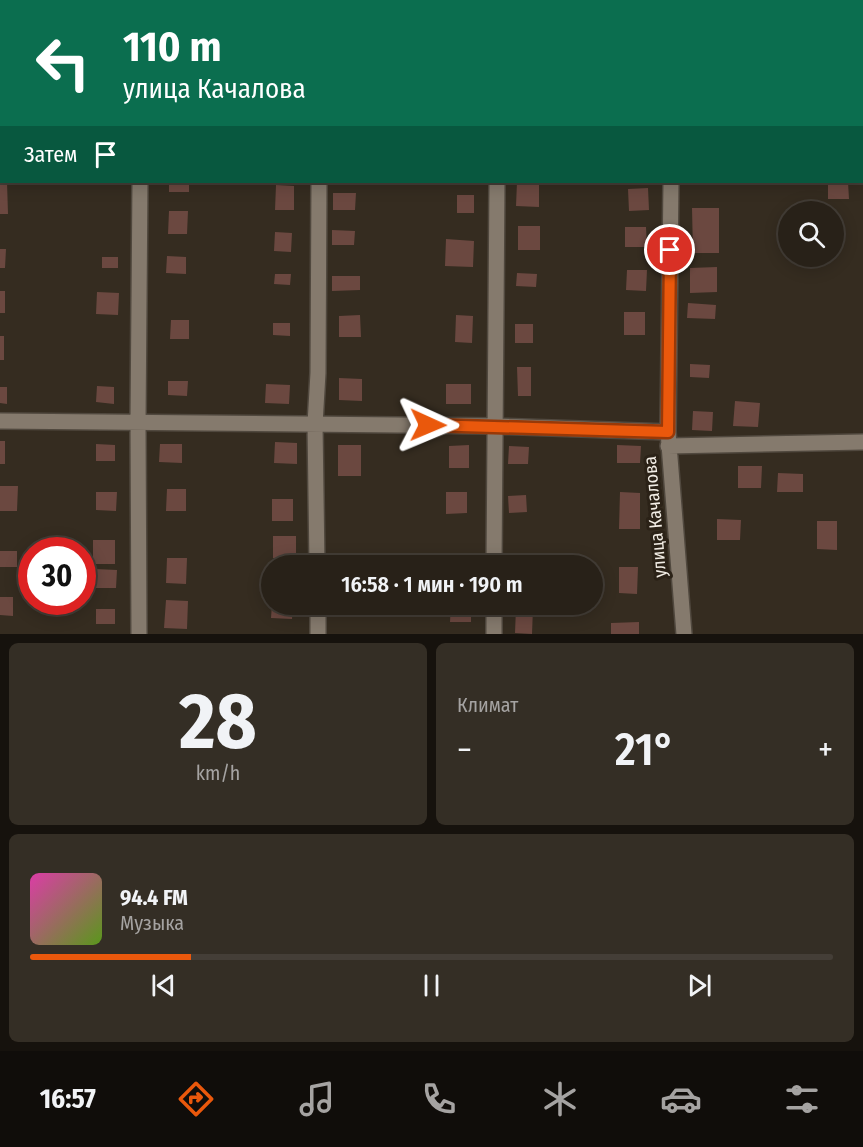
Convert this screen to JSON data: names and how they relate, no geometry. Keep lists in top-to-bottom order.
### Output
{
  "streets": {
    "street": ["улица Качалова"]
  },
  "page": {
    "turn": ["110 m", "улица Качалова"],
    "then": "Затем",
    "limit": "30",
    "trip": "16:58 · 1 мин · 190 m",
    "tile": [
      ["28", "km/h"],
      "Климат"
    ],
    "heat": ["−", "21°", "+"],
    "song": ["94.4 FM", "Музыка"],
    "tabs": "16:57"
  }
}
